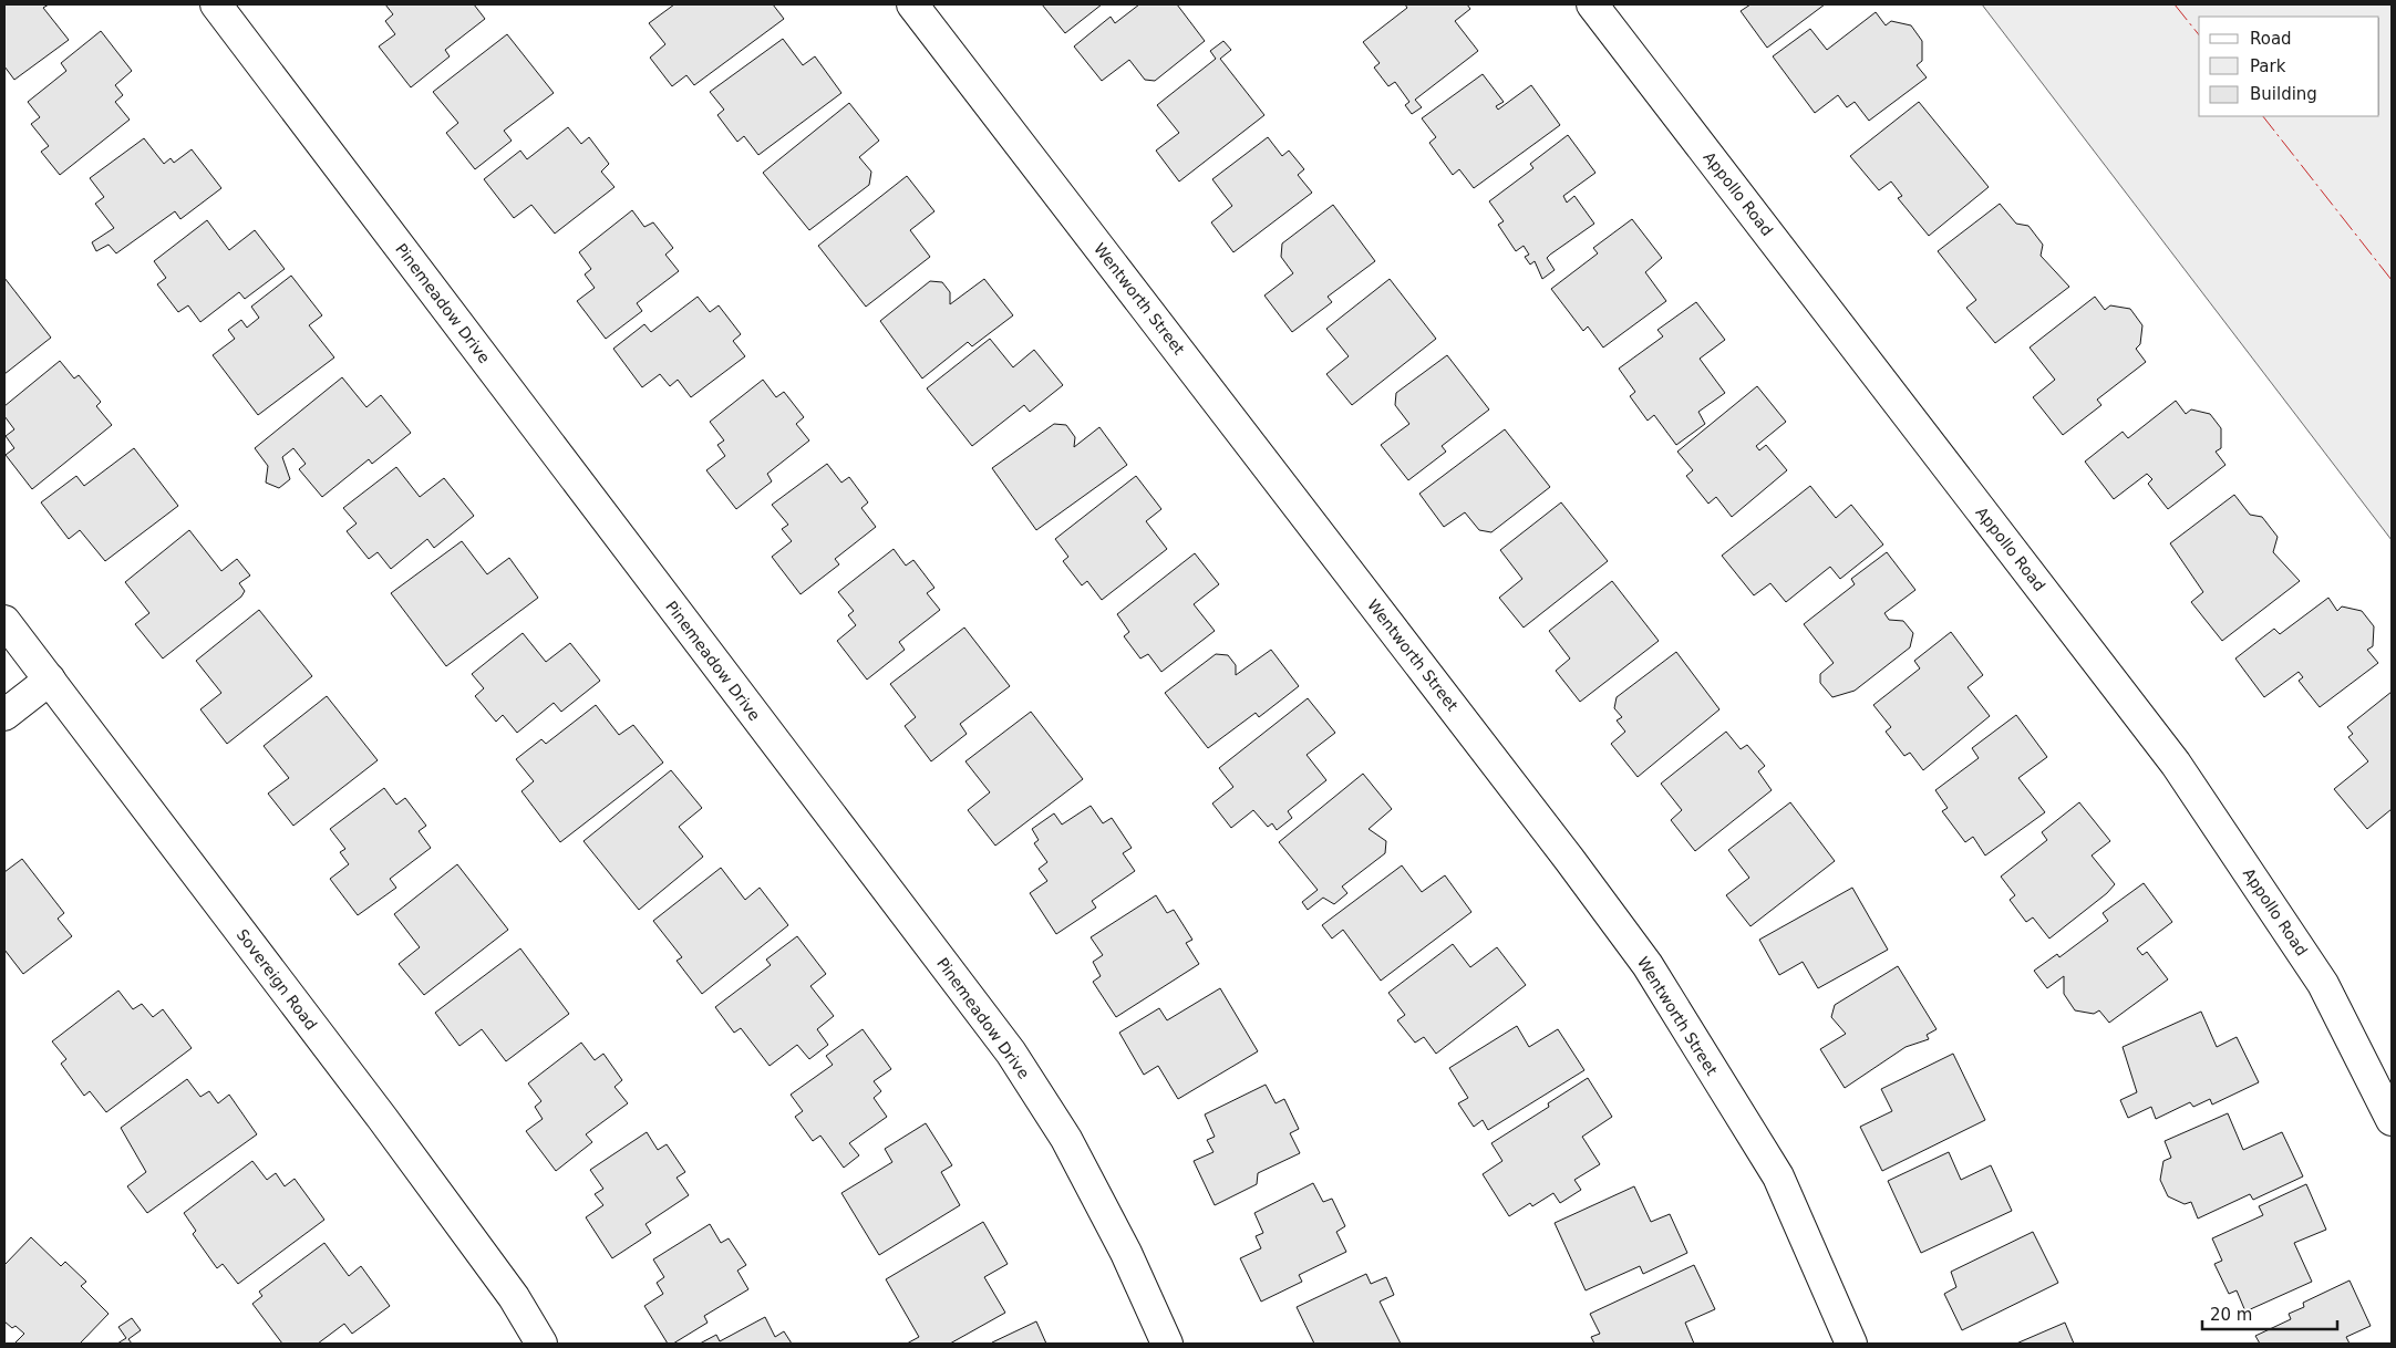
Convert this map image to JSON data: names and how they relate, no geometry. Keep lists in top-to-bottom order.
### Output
{
  "streets": {
    "street": [
      "Appollo Road",
      "Wentworth Street",
      "Pinemeadow Drive",
      "Sovereign Road"
    ]
  },
  "legend": ["Road", "Park", "Building"],
  "scale_bar": "20 m"
}
